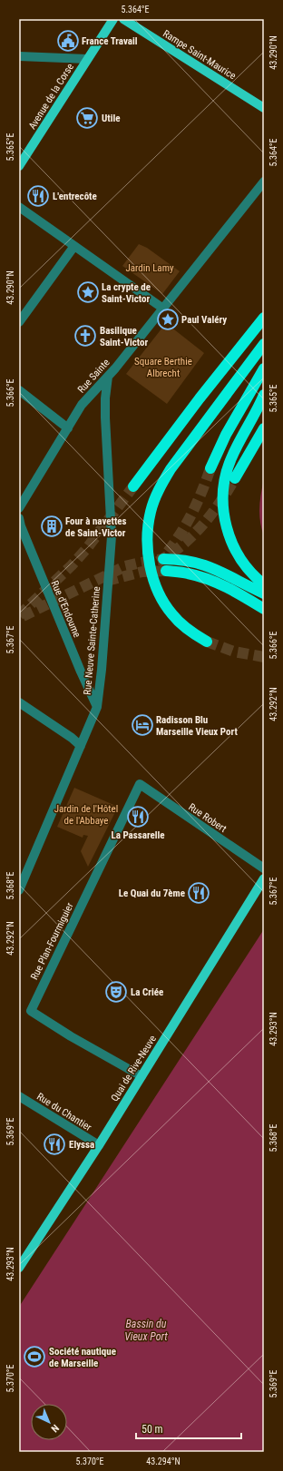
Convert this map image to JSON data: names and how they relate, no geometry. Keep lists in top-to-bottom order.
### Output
{
  "streets": {
    "main road": ["Rampe Saint-Maurice", "Avenue de la Corse", "Quai de Rive-Neuve"],
    "street": [
      "Rue Sainte",
      "Rue d'Endoume",
      "Rue Neuve Sainte-Catherine",
      "Rue Robert",
      "Rue Plan-Fourmiguier",
      "Rue du Chantier"
    ]
  },
  "crossings": [
    ["Rue Sainte", "Rue Neuve Sainte-Catherine"],
    ["Rue d'Endoume", "Rue Neuve Sainte-Catherine"],
    ["Rue Robert", "Rue Plan-Fourmiguier"],
    ["Rue Plan-Fourmiguier", "Quai de Rive-Neuve"],
    ["Quai de Rive-Neuve", "Rue du Chantier"]
  ],
  "water": ["Bassin du Vieux Port"],
  "parks": ["Jardin Lamy", "Square Berthie Albrecht", "Jardin de l'Hôtel de l'Abbaye"],
  "places": {
    "public building": ["France Travail"],
    "supermarket": ["Utile"],
    "restaurant": [
      "L'entrecôte",
      "La Passarelle",
      "Le Quai du 7ème",
      "Elyssa"
    ],
    "place": ["La crypte de Saint-Victor", "Paul Valéry"],
    "church": ["Basilique Saint-Victor"],
    "building": ["Four à navettes de Saint-Victor"],
    "hotel": ["Radisson Blu Marseille Vieux Port"],
    "theatre": ["La Criée"],
    "sports": ["Société nautique de Marseille"]
  },
  "scale_bar": "50 m",
  "north": "bottom right",
  "coordinates": [
    "5.364°E",
    "43.290°N",
    "5.365°E",
    "5.366°E",
    "5.367°E",
    "43.292°N",
    "5.368°E",
    "43.293°N",
    "5.369°E",
    "5.370°E",
    "43.294°N"
  ]
}
